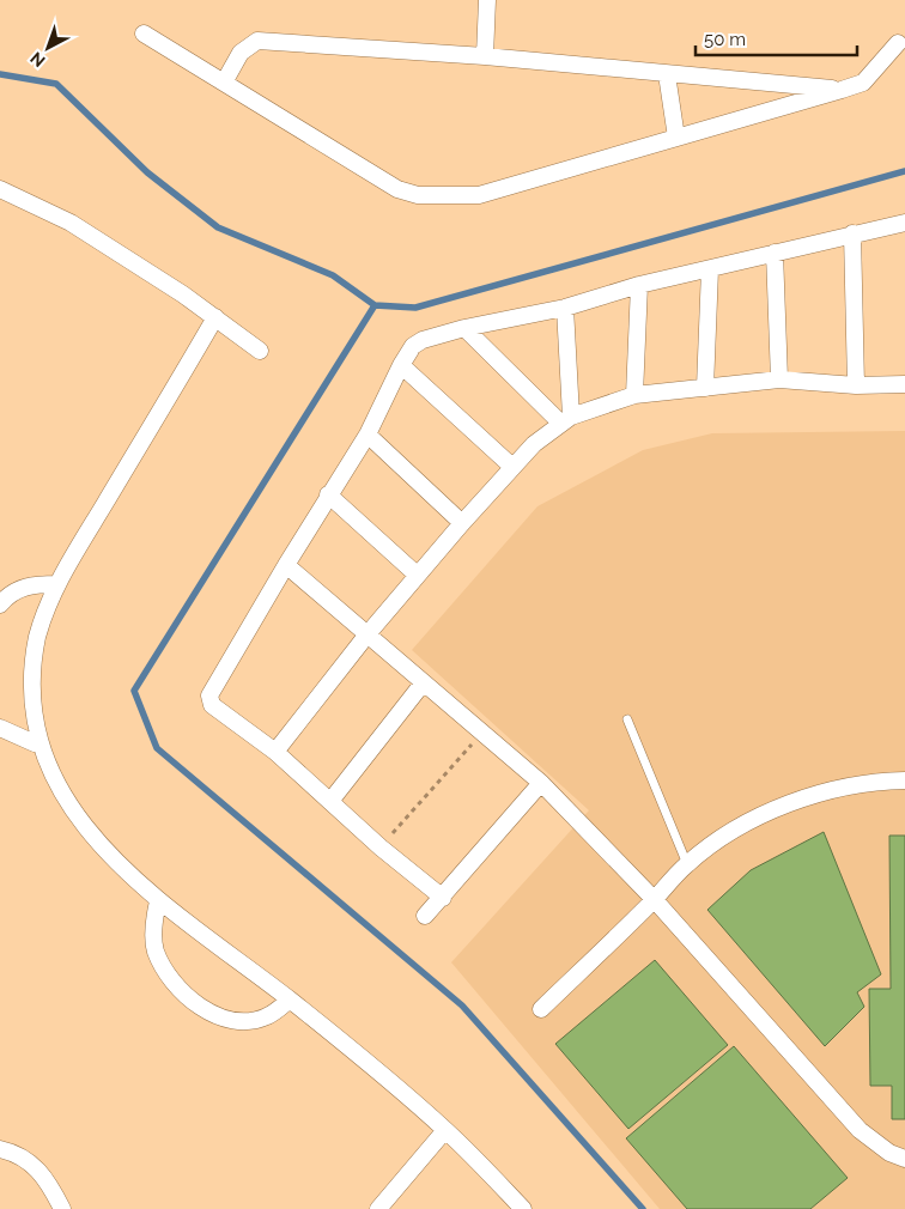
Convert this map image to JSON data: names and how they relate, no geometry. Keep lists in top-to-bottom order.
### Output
{
  "scale_bar": "50 m",
  "north": "bottom left"
}
